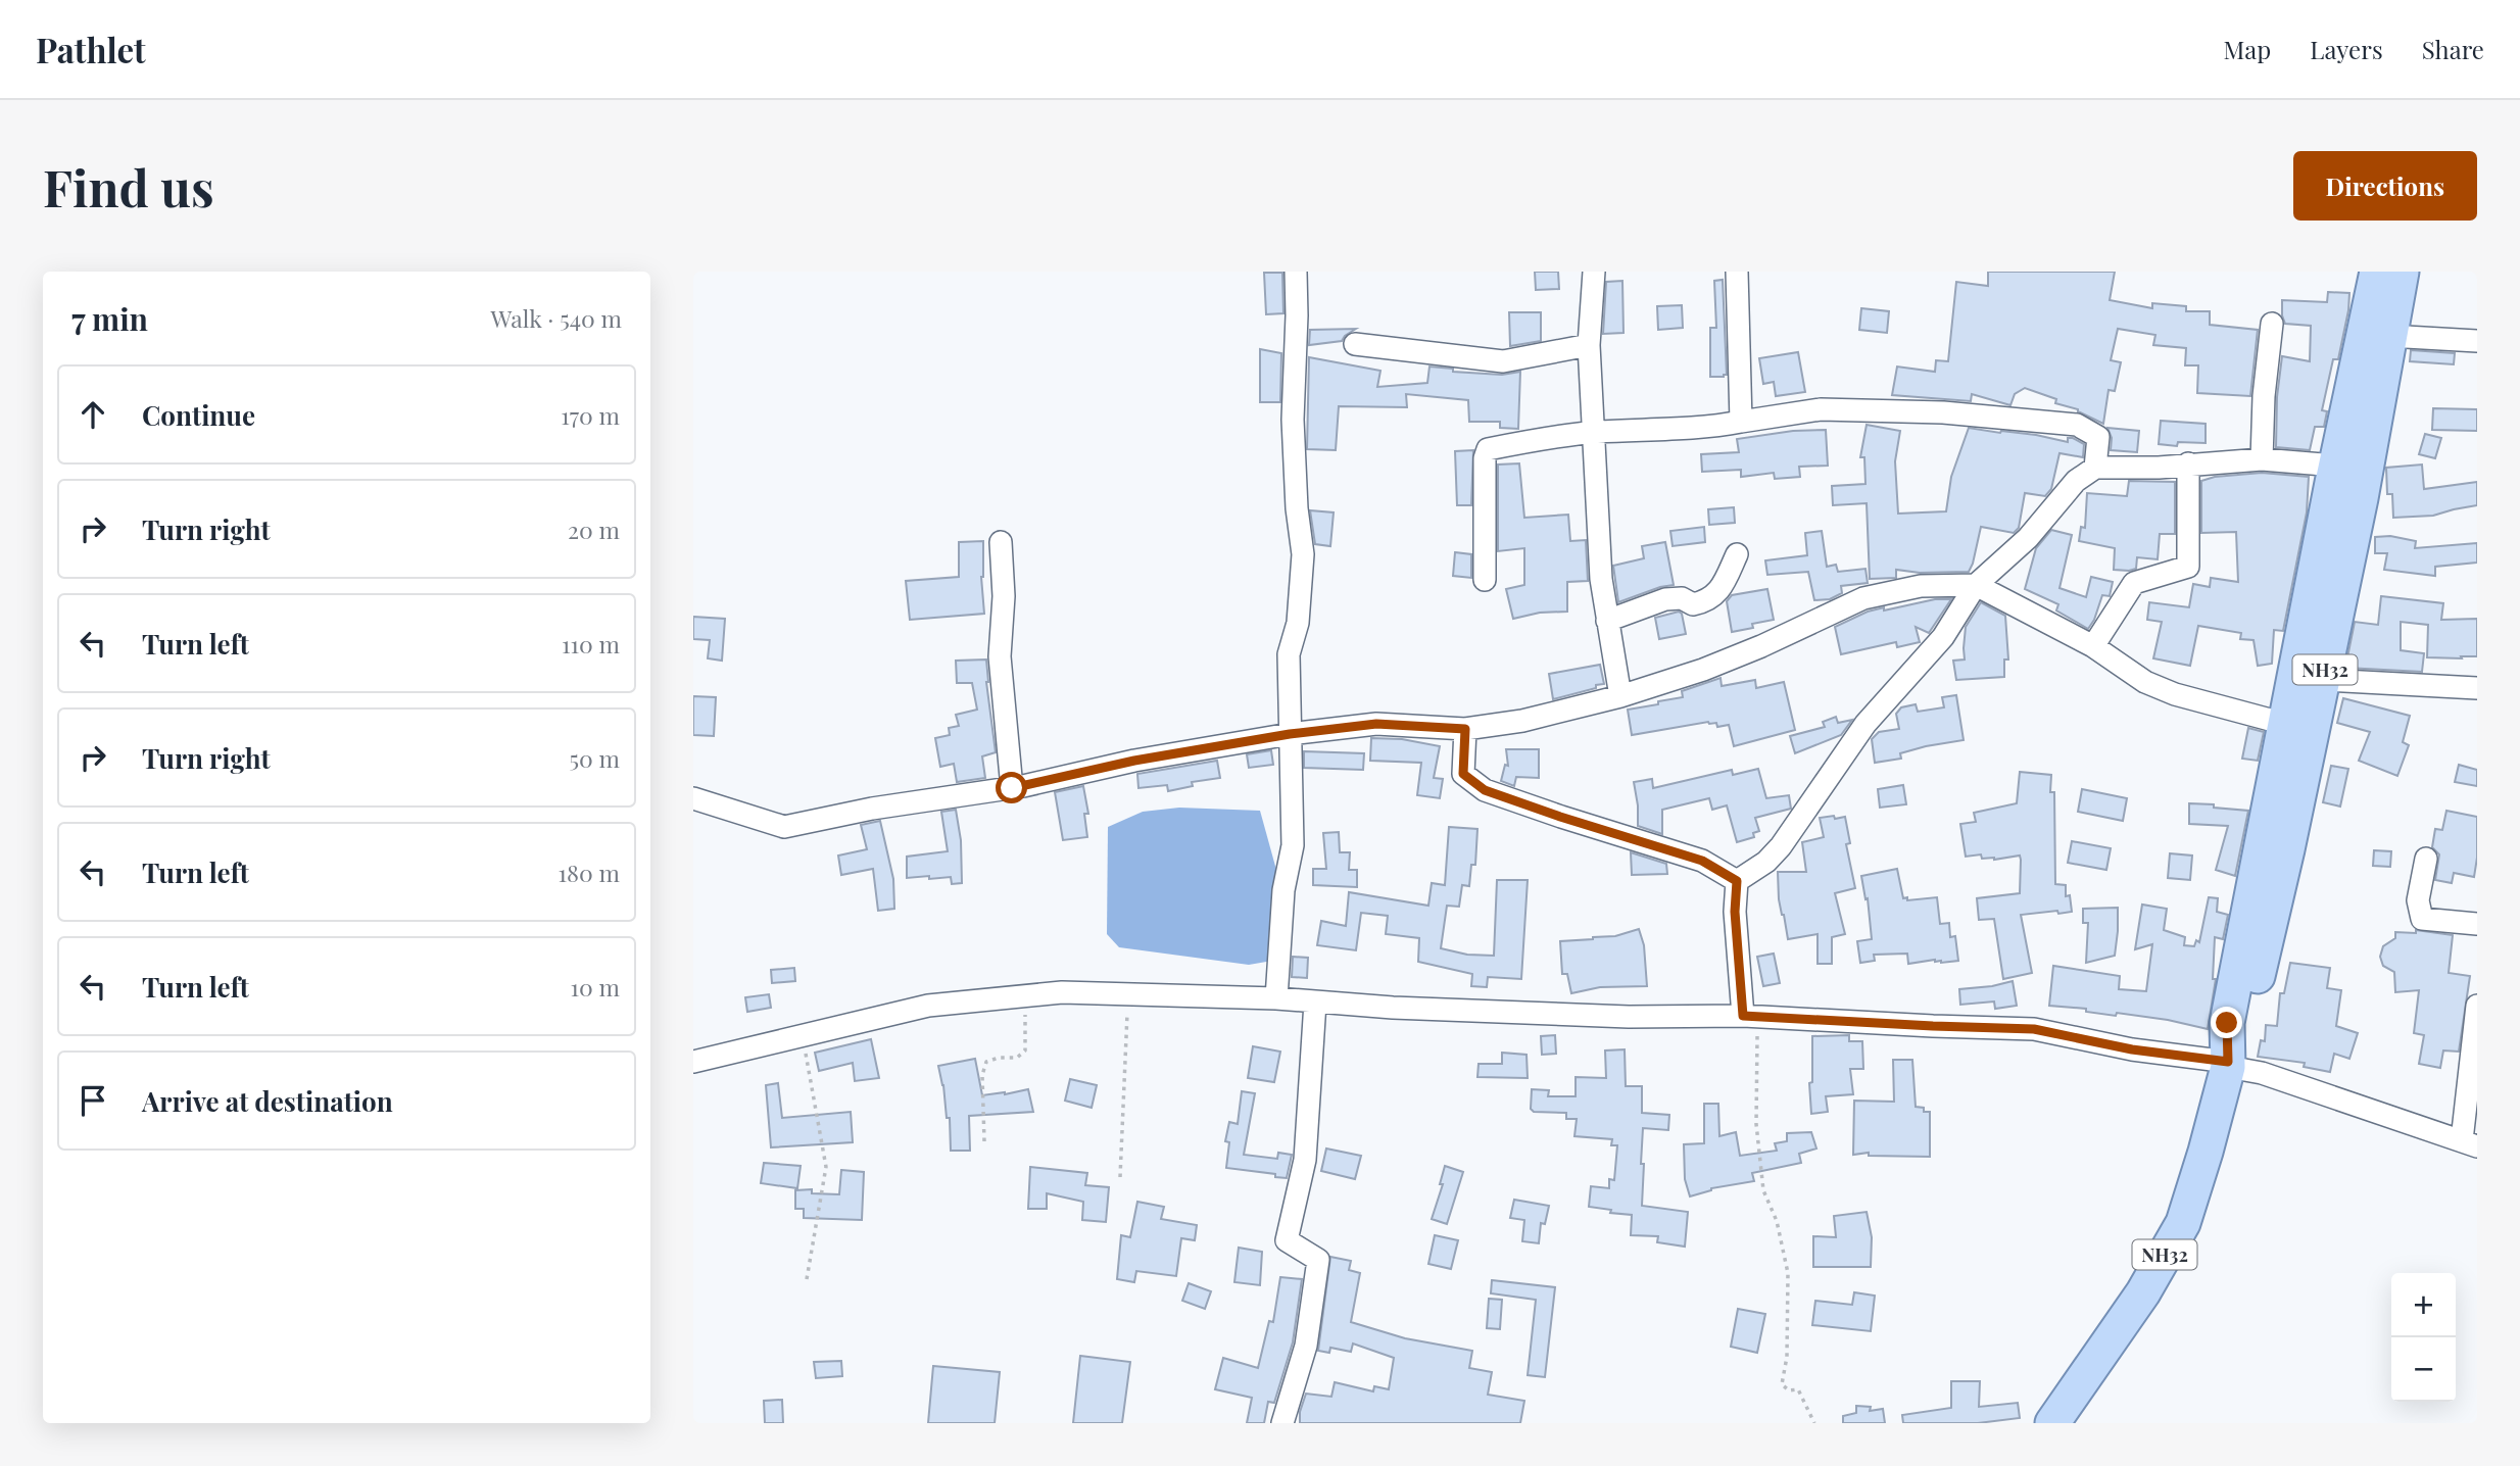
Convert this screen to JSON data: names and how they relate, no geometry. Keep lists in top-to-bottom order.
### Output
{
  "streets": {
    "main road": ["NH32"]
  },
  "page": {
    "header": "Pathlet",
    "nav": ["Map", "Layers", "Share"],
    "buttons": "Directions",
    "title": "Find us",
    "heading": ["7 min", "Walk · 540 m"],
    "list": [
      ["Continue", "170 m"],
      ["Turn right", "20 m"],
      ["Turn left", "110 m"],
      ["Turn right", "50 m"],
      ["Turn left", "180 m"],
      ["Turn left", "10 m"],
      "Arrive at destination"
    ],
    "map_buttons": ["+", "−"]
  }
}
